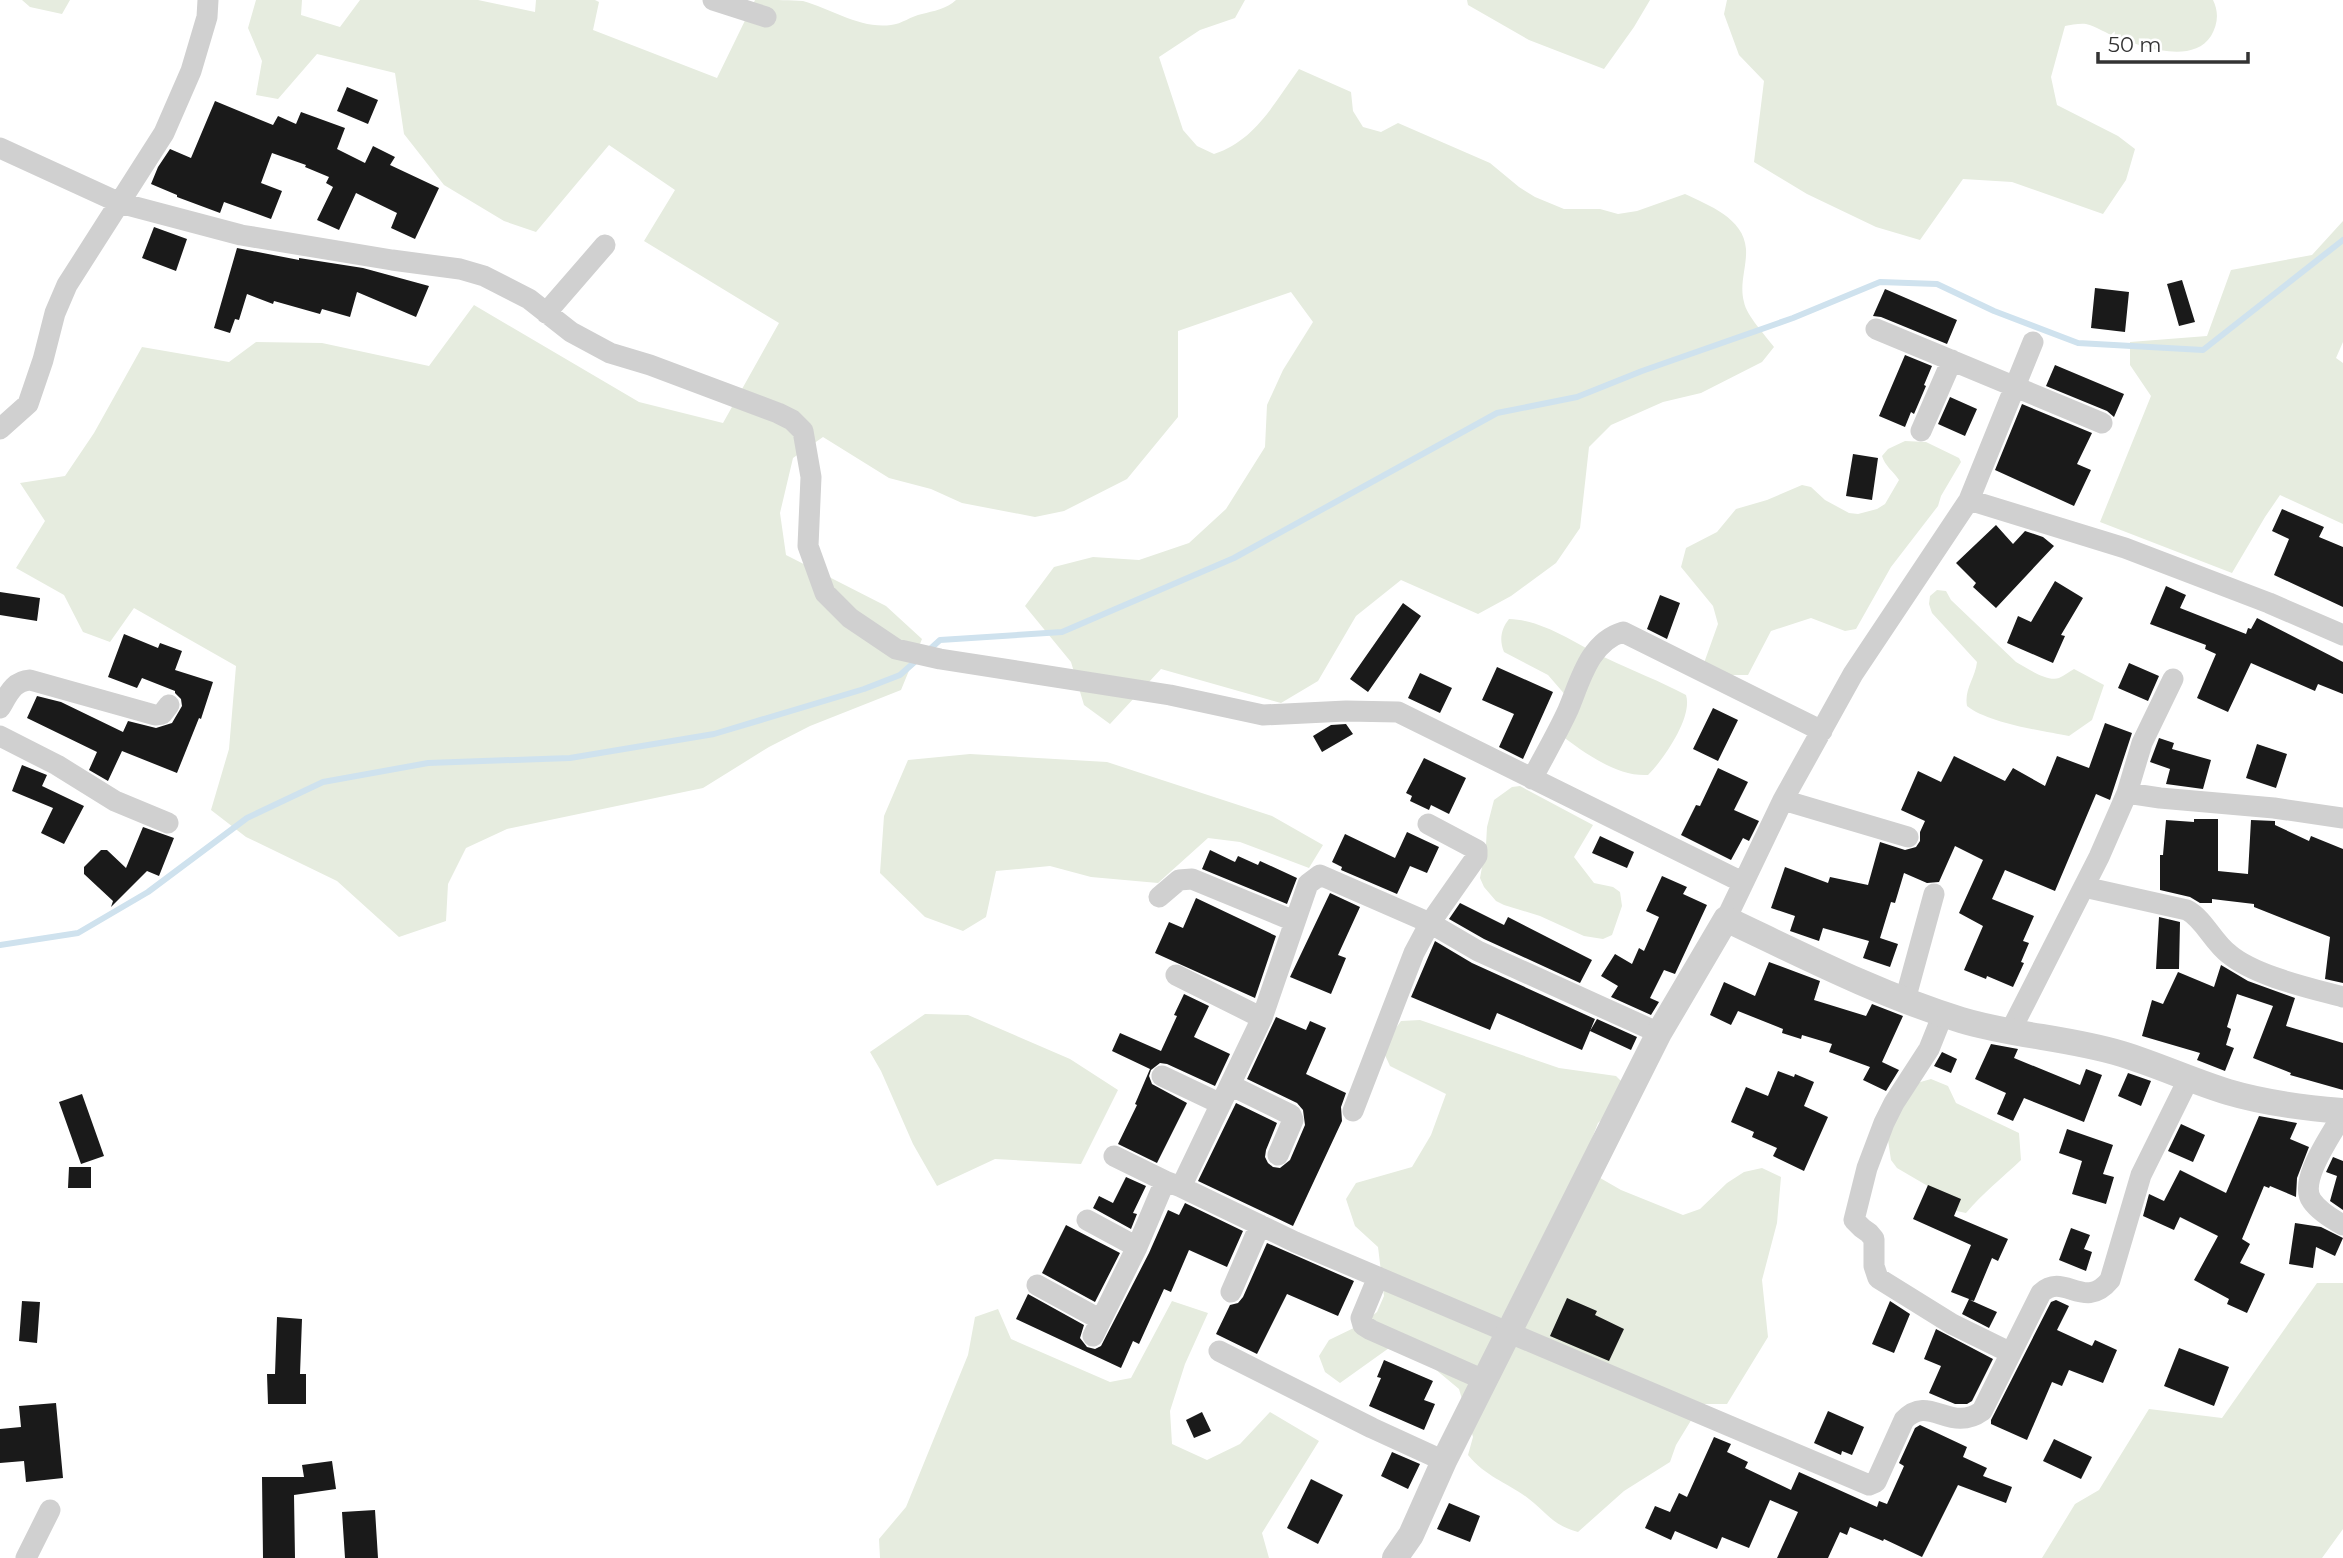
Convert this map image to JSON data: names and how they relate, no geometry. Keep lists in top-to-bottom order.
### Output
{
  "scale_bar": "50 m"
}
